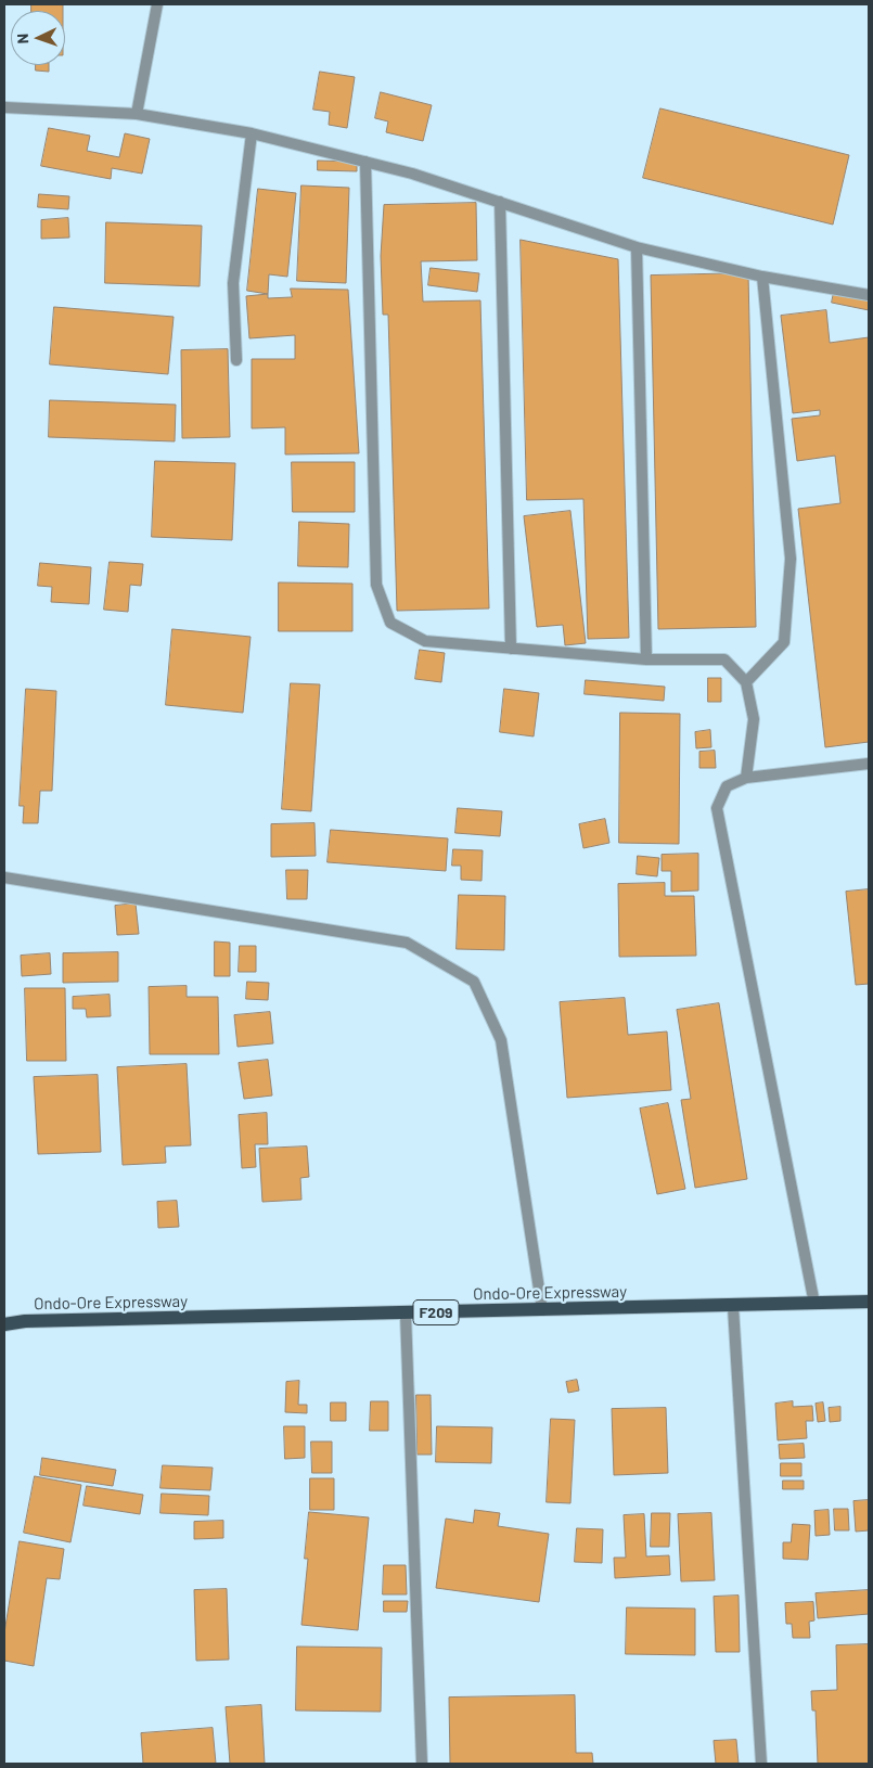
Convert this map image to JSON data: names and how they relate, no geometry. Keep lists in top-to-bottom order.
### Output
{
  "streets": {
    "main road": ["Ondo-Ore Expressway", "F209"]
  },
  "north": "left"
}
